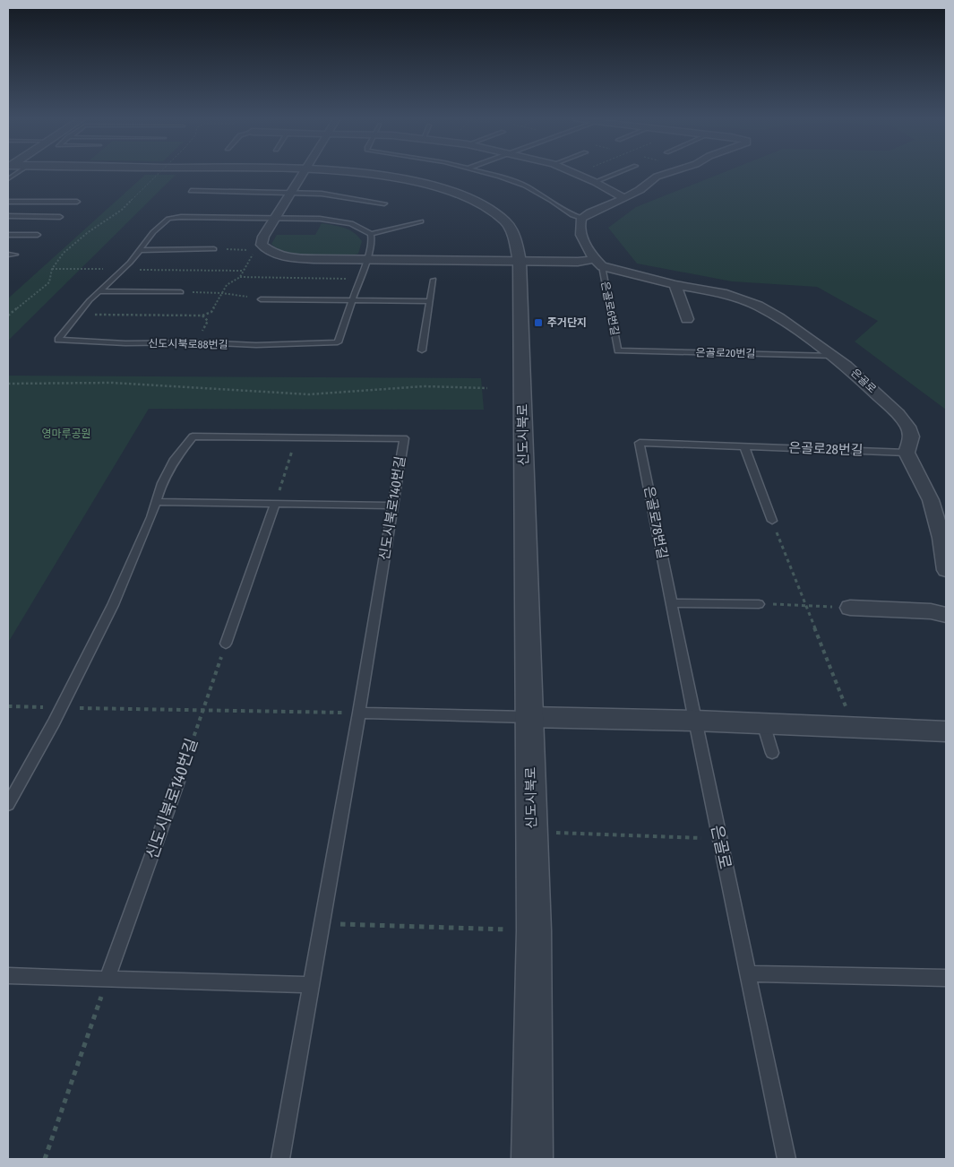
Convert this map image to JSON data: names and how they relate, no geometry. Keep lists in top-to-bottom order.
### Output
{
  "streets": {
    "street": ["은골로", "신도시북로"],
    "lane": [
      "은골로6번길",
      "신도시북로88번길",
      "은골로20번길",
      "은골로28번길",
      "신도시북로140번길",
      "은골로78번길"
    ]
  },
  "crossings": [
    ["은골로6번길", "은골로20번길"],
    ["은골로6번길", "은골로"],
    ["은골로20번길", "은골로"],
    ["은골로", "신도시북로"],
    ["은골로", "은골로28번길"],
    ["은골로", "은골로78번길"],
    ["은골로28번길", "은골로78번길"]
  ],
  "parks": ["영마루공원"],
  "places": {
    "transit": ["주거단지"]
  }
}
